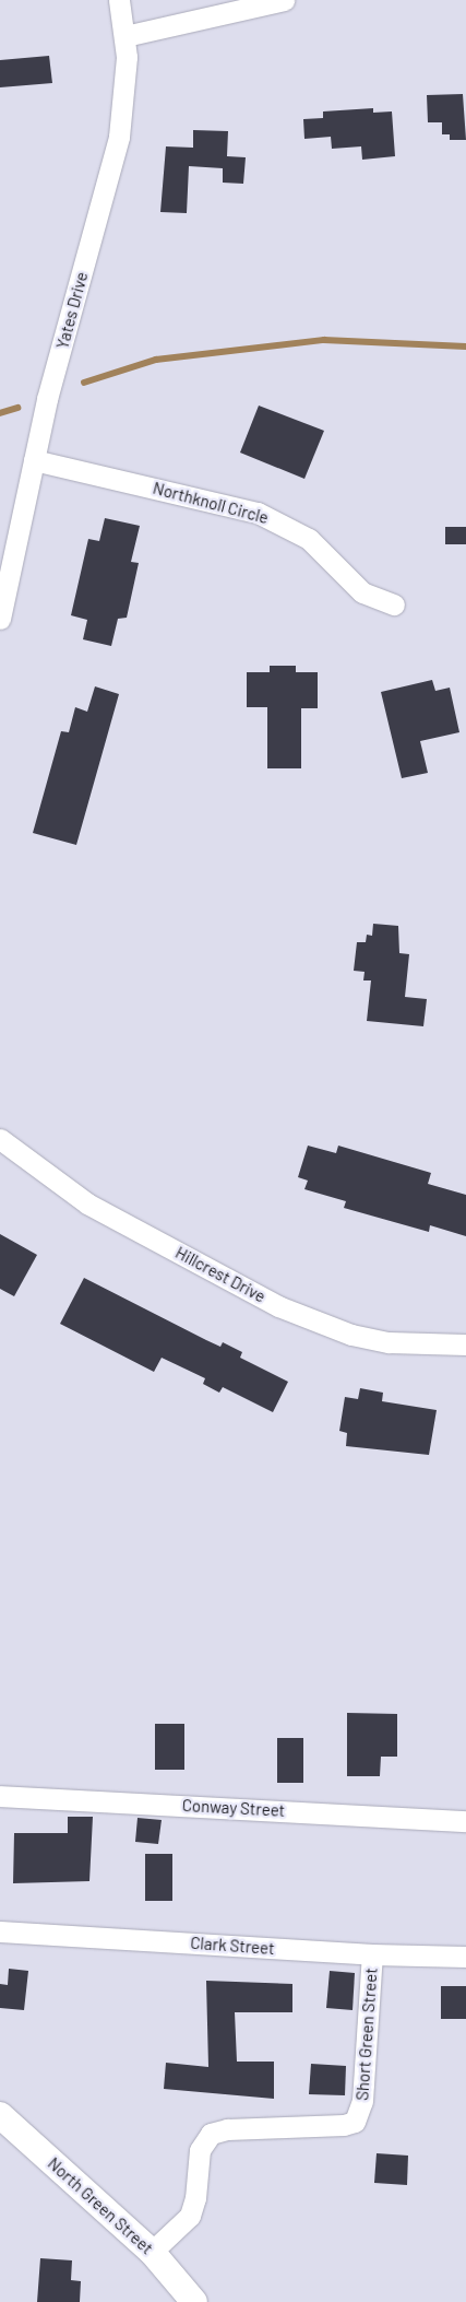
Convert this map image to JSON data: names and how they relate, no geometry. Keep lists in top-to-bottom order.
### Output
{
  "streets": {
    "street": [
      "Yates Drive",
      "Northknoll Circle",
      "Hillcrest Drive",
      "Conway Street",
      "Clark Street",
      "Short Green Street",
      "North Green Street"
    ]
  },
  "crossings": [
    ["Yates Drive", "Northknoll Circle"],
    ["Clark Street", "Short Green Street"],
    ["Short Green Street", "North Green Street"]
  ]
}
